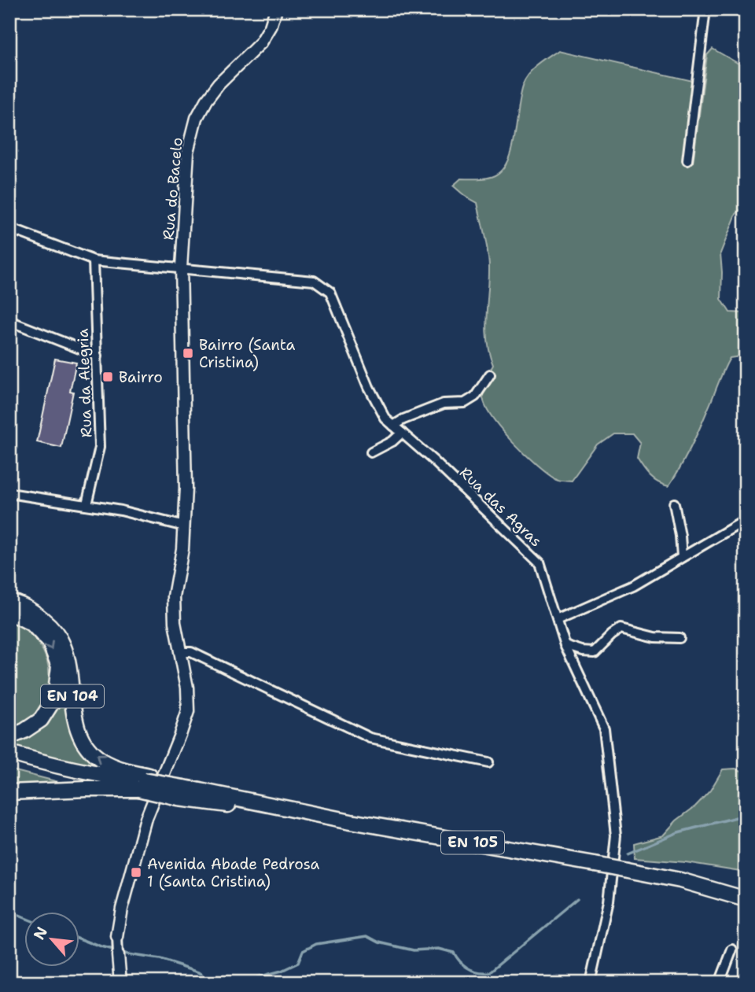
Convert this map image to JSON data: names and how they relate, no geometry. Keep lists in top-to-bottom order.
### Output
{
  "streets": {
    "main road": ["EN 104", "EN 105"],
    "street": ["Rua do Bacelo", "Rua da Alegria", "Rua das Agras"]
  },
  "crossings": [
    ["Rua do Bacelo", "Rua das Agras"],
    ["Rua da Alegria", "Rua das Agras"],
    ["EN 104", "EN 105"]
  ],
  "places": {
    "transit": ["Bairro (Santa Cristina)", "Bairro", "Avenida Abade Pedrosa 1 (Santa Cristina)"]
  },
  "north": "top left"
}
